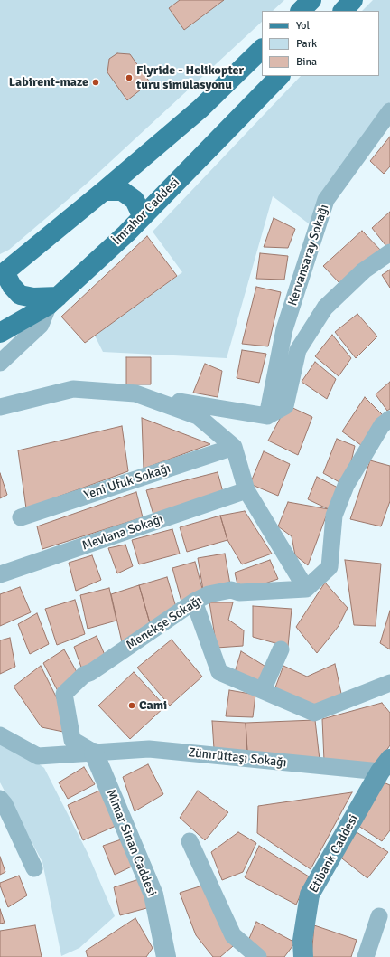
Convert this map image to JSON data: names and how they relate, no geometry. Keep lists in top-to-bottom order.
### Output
{
  "streets": {
    "main road": ["İmrahor Caddesi", "Etibank Caddesi"],
    "street": [
      "Kervansaray Sokağı",
      "Yeni Ufuk Sokağı",
      "Mevlana Sokağı",
      "Menekşe Sokağı",
      "Zümrüttaşı Sokağı",
      "Mimar Sinan Caddesi"
    ]
  },
  "crossings": [
    ["Menekşe Sokağı", "Zümrüttaşı Sokağı"],
    ["Menekşe Sokağı", "Mimar Sinan Caddesi"],
    ["Zümrüttaşı Sokağı", "Mimar Sinan Caddesi"],
    ["Zümrüttaşı Sokağı", "Etibank Caddesi"]
  ],
  "places": ["Flyride - Helikopter turu simülasyonu", "Labirent-maze", "Cami"],
  "legend": ["Yol", "Park", "Bina"]
}
